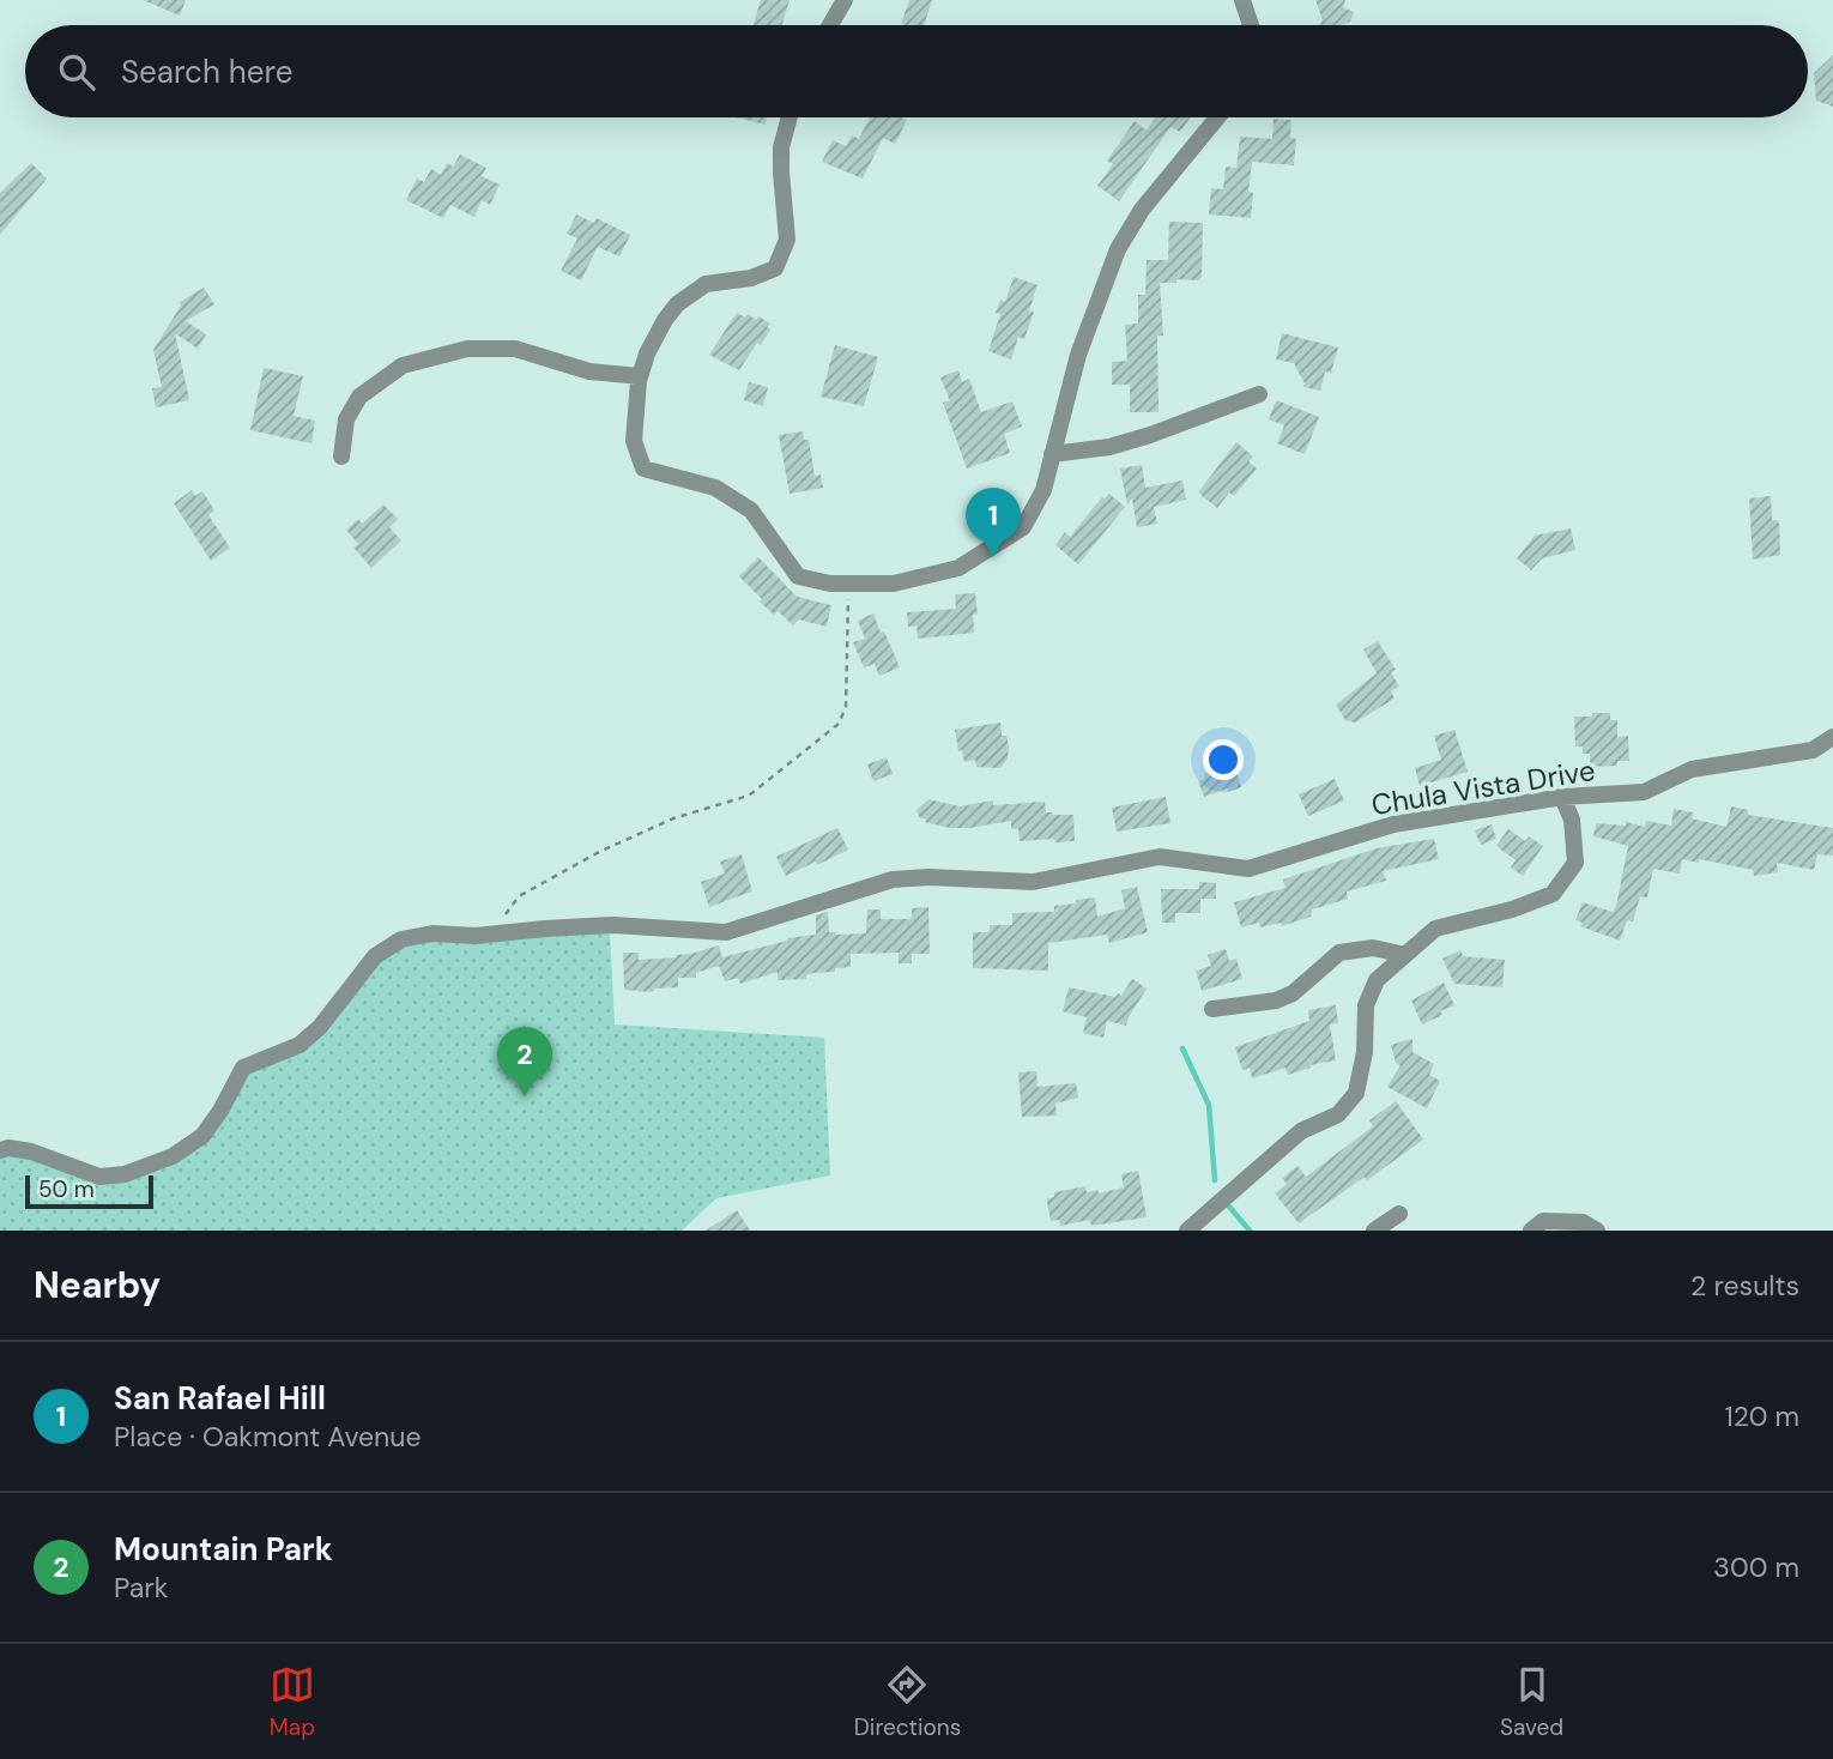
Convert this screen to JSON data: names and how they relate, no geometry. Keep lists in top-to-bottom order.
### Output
{
  "streets": {
    "street": ["Chula Vista Drive"]
  },
  "scale_bar": "50 m",
  "page": {
    "search": "Search here",
    "pins": ["1", "2"],
    "scale": "50 m",
    "heading": ["Nearby", "2 results"],
    "list": [
      {
        "mark": "1",
        "name": "San Rafael Hill",
        "note": "Place · Oakmont Avenue",
        "value": "120 m"
      },
      {
        "mark": "2",
        "name": "Mountain Park",
        "note": "Park",
        "value": "300 m"
      }
    ],
    "nav": ["Map", "Directions", "Saved"]
  }
}
